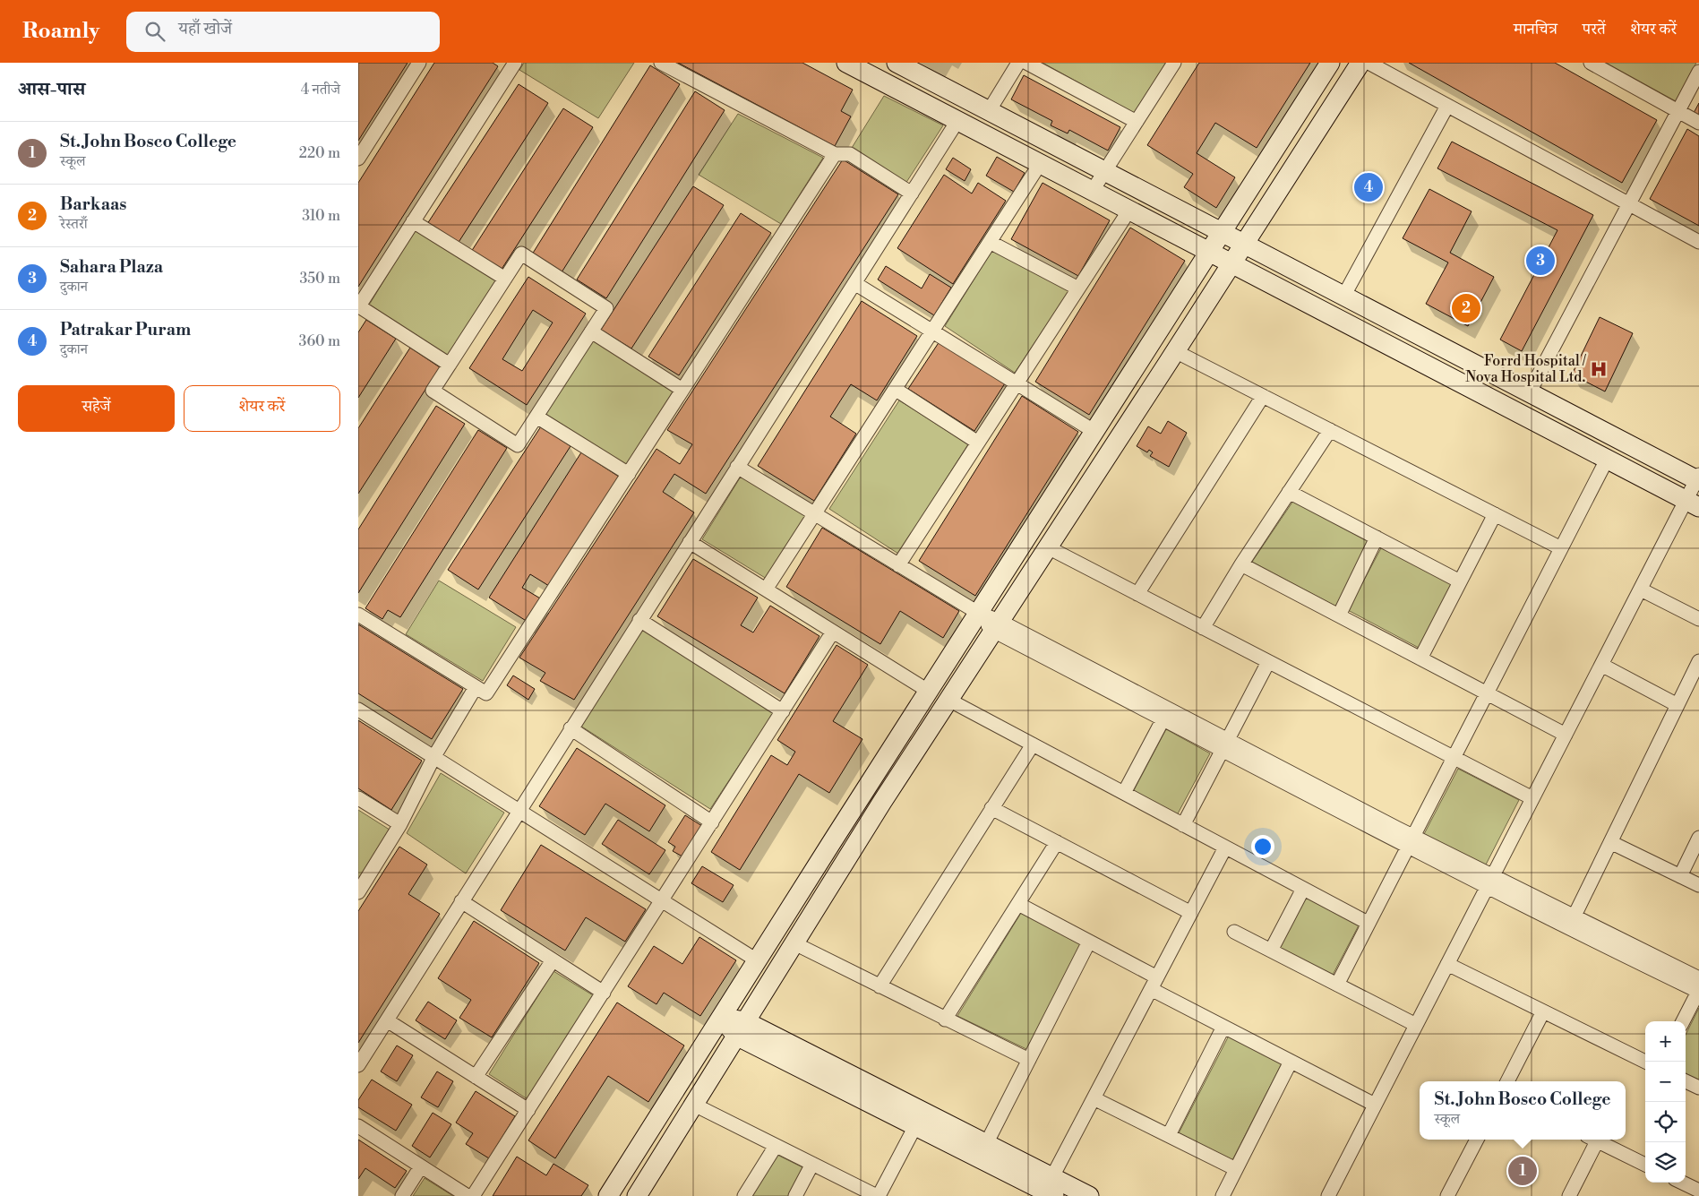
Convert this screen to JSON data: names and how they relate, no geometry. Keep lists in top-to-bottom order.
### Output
{
  "places": {
    "hospital": ["Forrd Hospital / Nova Hospital Ltd."]
  },
  "page": {
    "header": "Roamly",
    "search": "यहाँ खोजें",
    "nav": ["मानचित्र", "परतें", "शेयर करें"],
    "heading": ["आस-पास", "4 नतीजे"],
    "list": [
      {
        "mark": "1",
        "name": "St. John Bosco College",
        "note": "स्कूल",
        "value": "220 m"
      },
      {
        "mark": "2",
        "name": "Barkaas",
        "note": "रेस्तराँ",
        "value": "310 m"
      },
      {
        "mark": "3",
        "name": "Sahara Plaza",
        "note": "दुकान",
        "value": "350 m"
      },
      {
        "mark": "4",
        "name": "Patrakar Puram",
        "note": "दुकान",
        "value": "360 m"
      }
    ],
    "pins": [
      "4",
      "3",
      "2",
      "1"
    ],
    "buttons": ["सहेजें", "शेयर करें"],
    "map_buttons": ["+", "−"],
    "popup": ["St. John Bosco College", "स्कूल"]
  }
}
